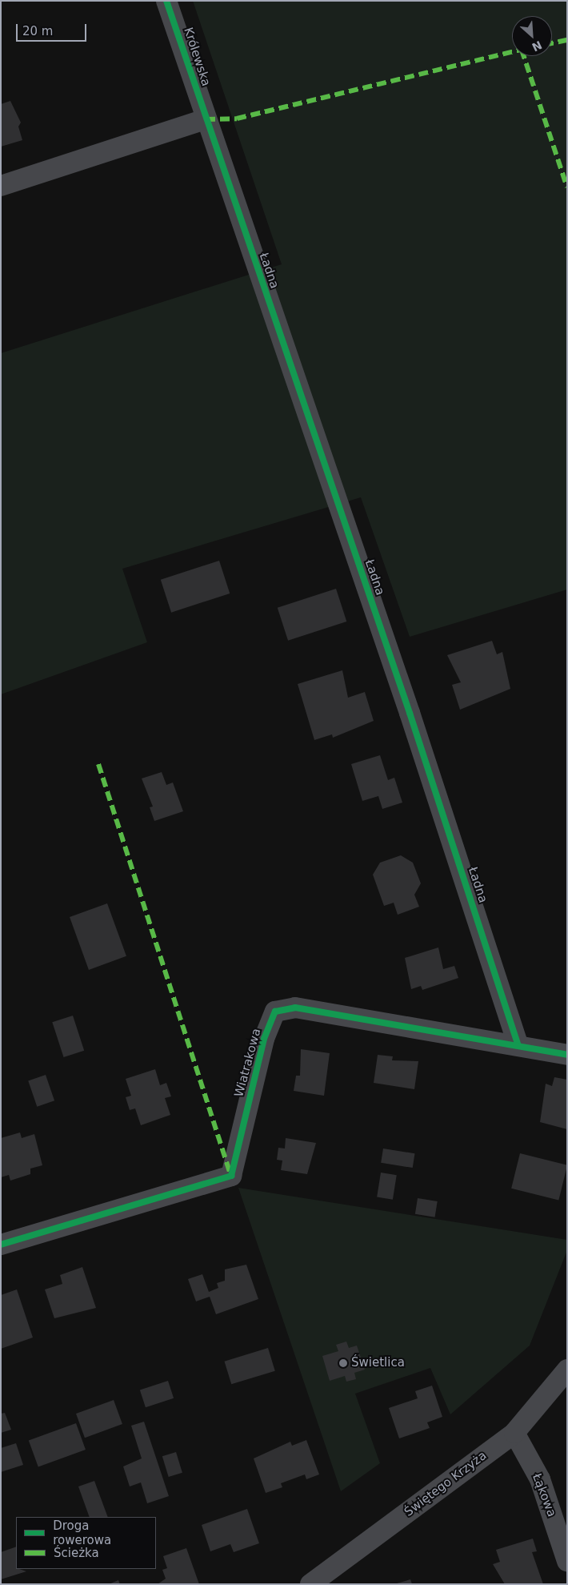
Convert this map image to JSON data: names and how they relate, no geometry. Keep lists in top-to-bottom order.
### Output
{
  "streets": {
    "street": [
      "Królewska",
      "Ładna",
      "Wiatrakowa",
      "Świętego Krzyża",
      "Łąkowa"
    ]
  },
  "crossings": [
    ["Królewska", "Ładna"],
    ["Ładna", "Wiatrakowa"],
    ["Świętego Krzyża", "Łąkowa"]
  ],
  "places": ["Świetlica"],
  "legend": ["Droga rowerowa", "Ścieżka"],
  "scale_bar": "20 m",
  "north": "bottom right"
}
